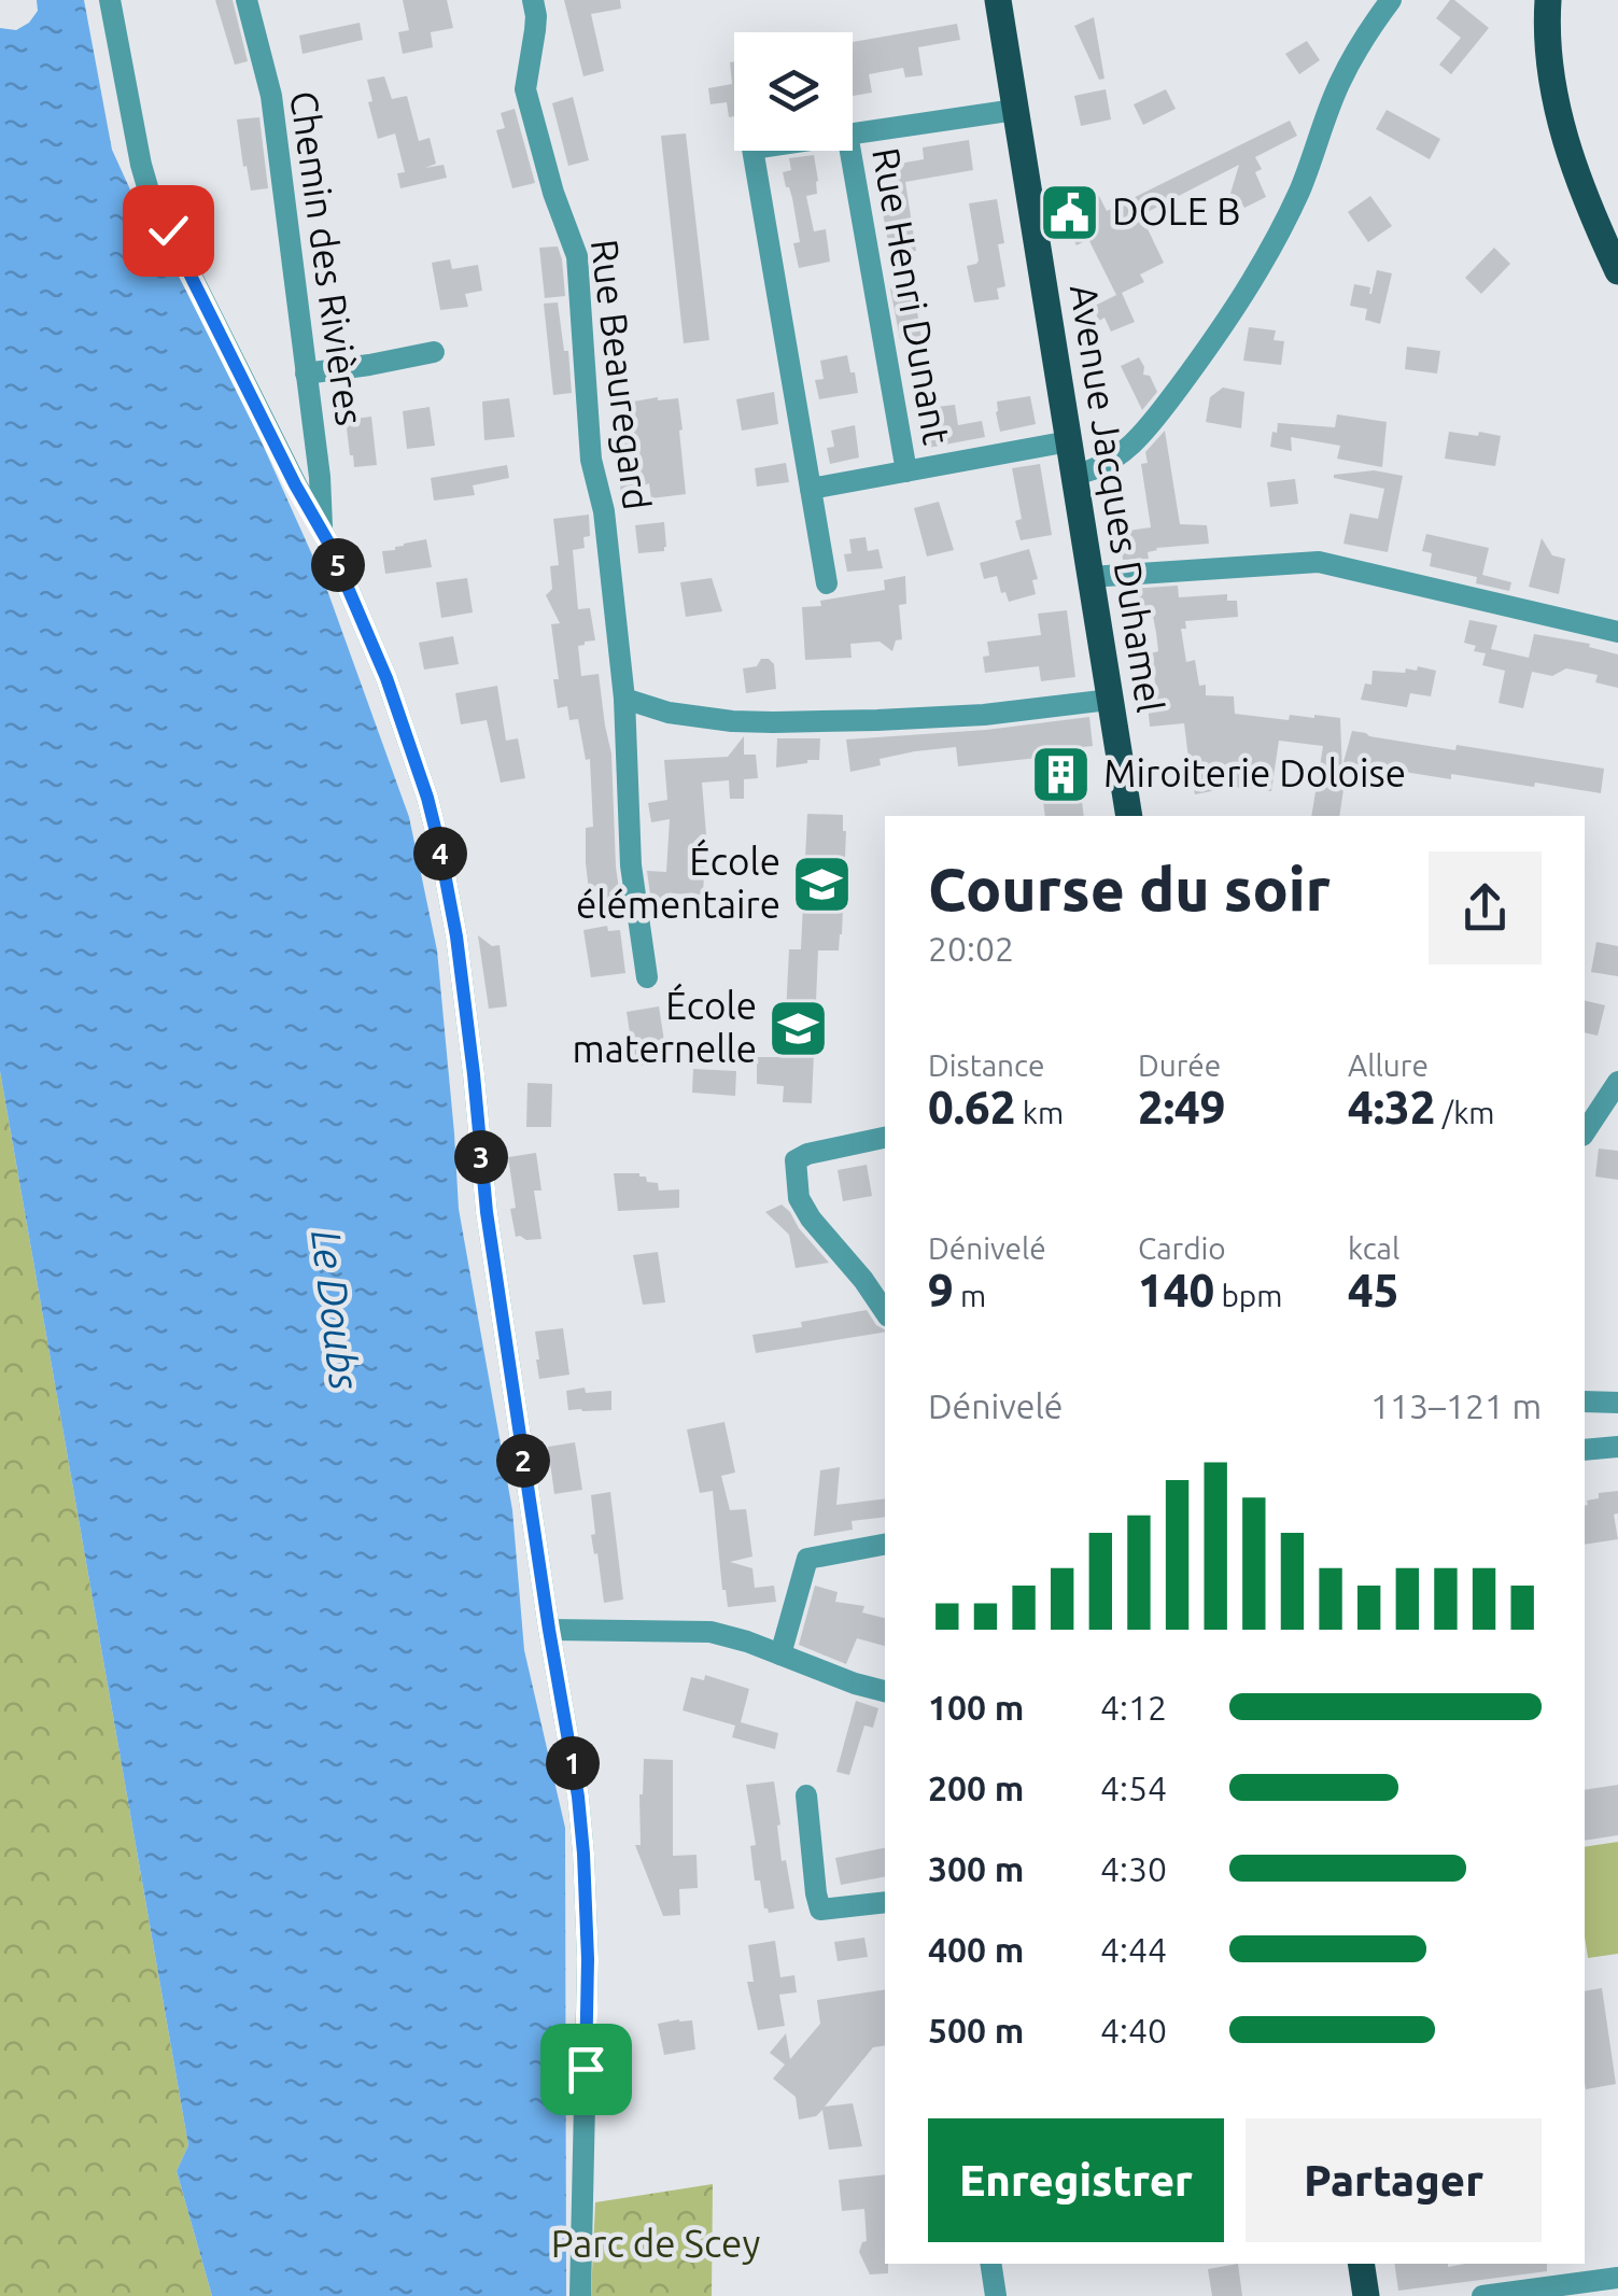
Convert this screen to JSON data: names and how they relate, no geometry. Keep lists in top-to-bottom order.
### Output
{
  "streets": {
    "main road": ["Avenue Jacques Duhamel"],
    "street": ["Chemin des Rivières", "Rue Henri Dunant", "Rue Beauregard"]
  },
  "crossings": [
    ["Rue Henri Dunant", "Avenue Jacques Duhamel"]
  ],
  "water": ["Le Doubs"],
  "parks": ["Parc de Scey"],
  "places": {
    "public building": ["DOLE B"],
    "building": ["Miroiterie Doloise"],
    "school or university": ["École élémentaire", "École maternelle"]
  },
  "page": {
    "pins": [
      "5",
      "4",
      "3",
      "2",
      "1"
    ],
    "heading": ["Course du soir", "20:02"],
    "stats": [
      ["Distance", "0.62 km"],
      ["Durée", "2:49"],
      ["Allure", "4:32 /km"],
      ["Dénivelé", "9 m"],
      ["Cardio", "140 bpm"],
      ["kcal", "45"]
    ],
    "chart": ["Dénivelé", "113–121 m"],
    "list": [
      {
        "name": "100 m",
        "note": "4:12"
      },
      {
        "name": "200 m",
        "note": "4:54"
      },
      {
        "name": "300 m",
        "note": "4:30"
      },
      {
        "name": "400 m",
        "note": "4:44"
      },
      {
        "name": "500 m",
        "note": "4:40"
      }
    ],
    "buttons": ["Enregistrer", "Partager"]
  }
}
